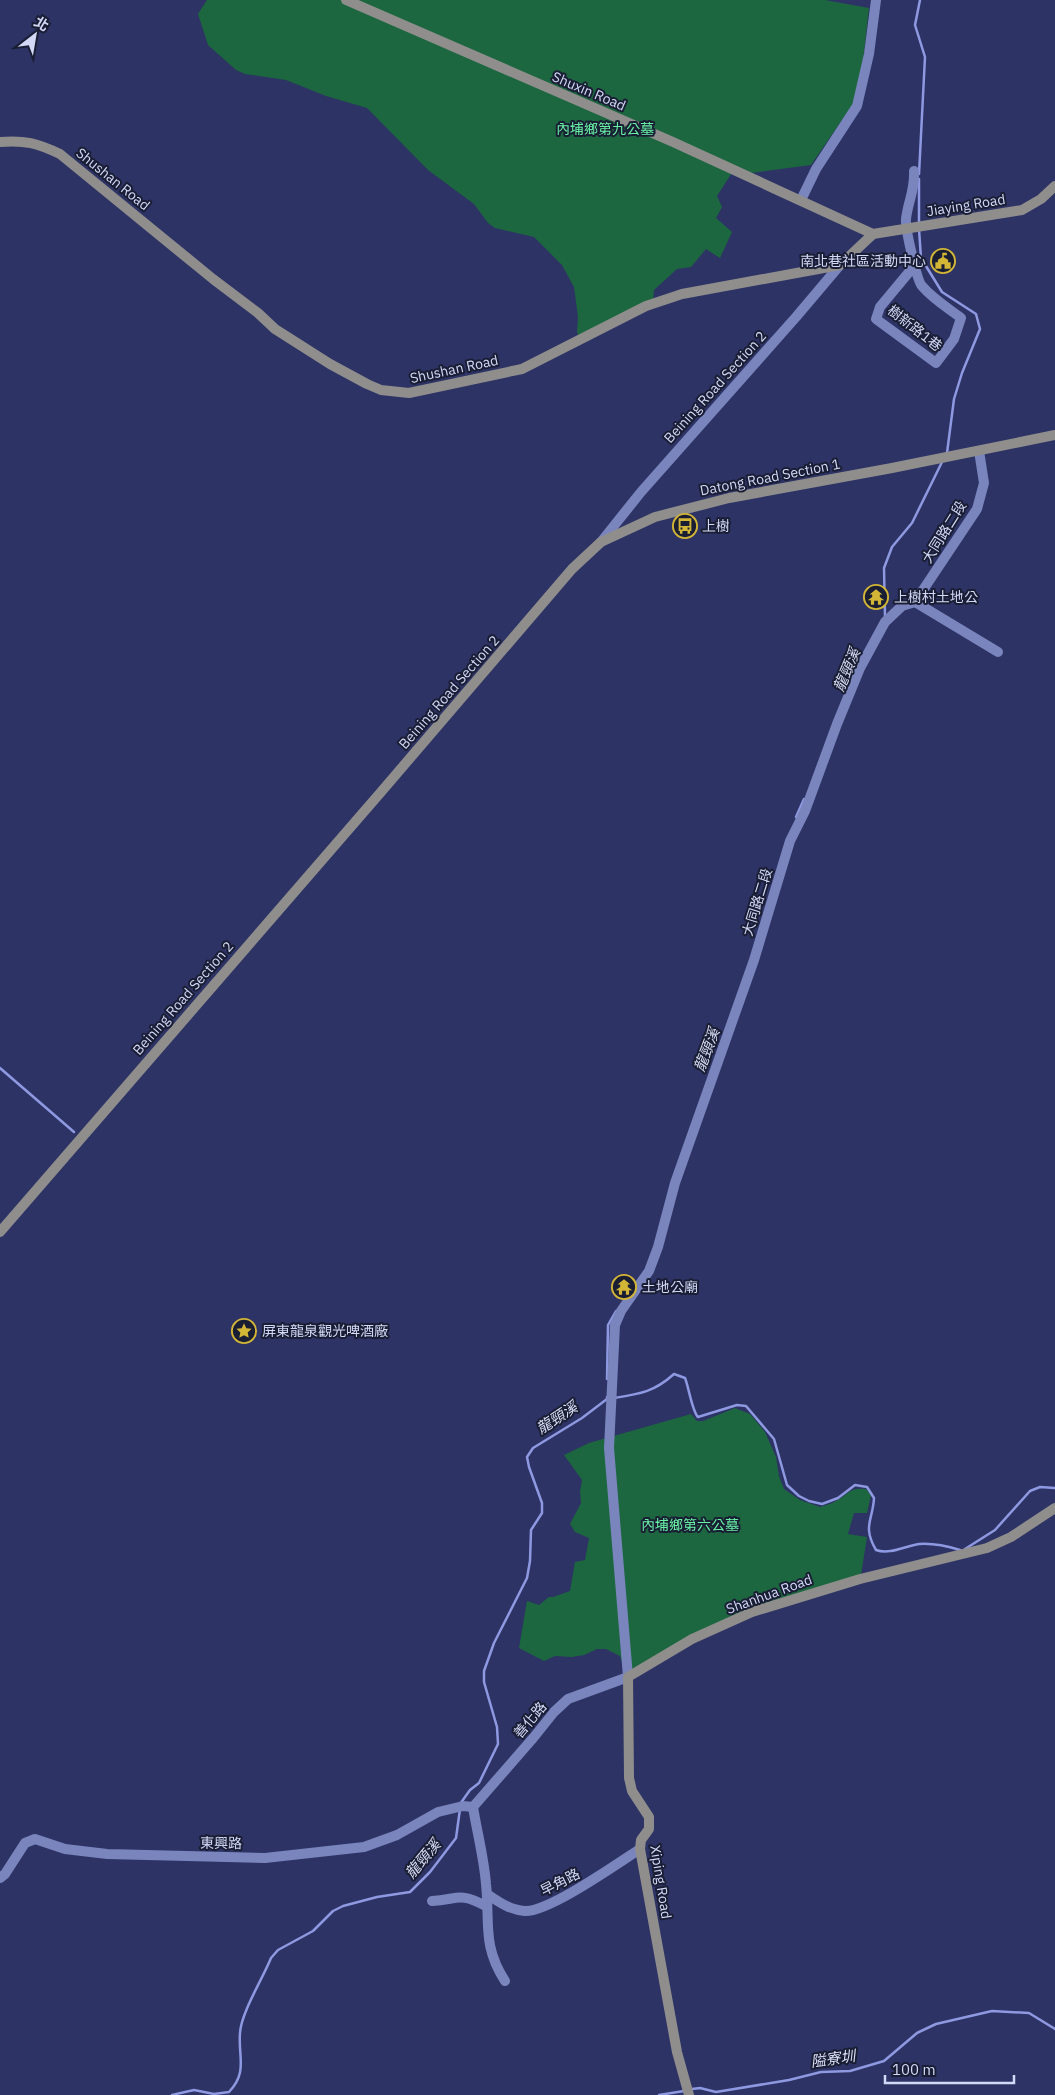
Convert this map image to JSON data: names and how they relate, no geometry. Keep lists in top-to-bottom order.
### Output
{
  "streets": {
    "street": [
      "Shuxin Road",
      "Shushan Road",
      "Jiaying Road",
      "樹新路1巷",
      "Beining Road Section 2",
      "Datong Road Section 1",
      "大同路二段",
      "Shanhua Road",
      "善化路",
      "東興路",
      "早角路",
      "Xiping Road"
    ]
  },
  "crossings": [
    ["Shuxin Road", "Jiaying Road"],
    ["Shushan Road", "Beining Road Section 2"],
    ["Jiaying Road", "樹新路1巷"],
    ["Beining Road Section 2", "Datong Road Section 1"],
    ["Datong Road Section 1", "大同路二段"],
    ["大同路二段", "Shanhua Road"],
    ["大同路二段", "善化路"],
    ["大同路二段", "Xiping Road"],
    ["Shanhua Road", "善化路"],
    ["Shanhua Road", "Xiping Road"],
    ["善化路", "東興路"],
    ["善化路", "Xiping Road"],
    ["早角路", "Xiping Road"]
  ],
  "water": ["龍頸溪", "隘寮圳"],
  "parks": ["內埔鄉第九公墓", "內埔鄉第六公墓"],
  "places": {
    "public building": ["南北巷社區活動中心"],
    "bus stop": ["上樹"],
    "temple": ["上樹村土地公", "土地公廟"],
    "place": ["屏東龍泉觀光啤酒廠"]
  },
  "scale_bar": "100 m",
  "north": "top right"
}
